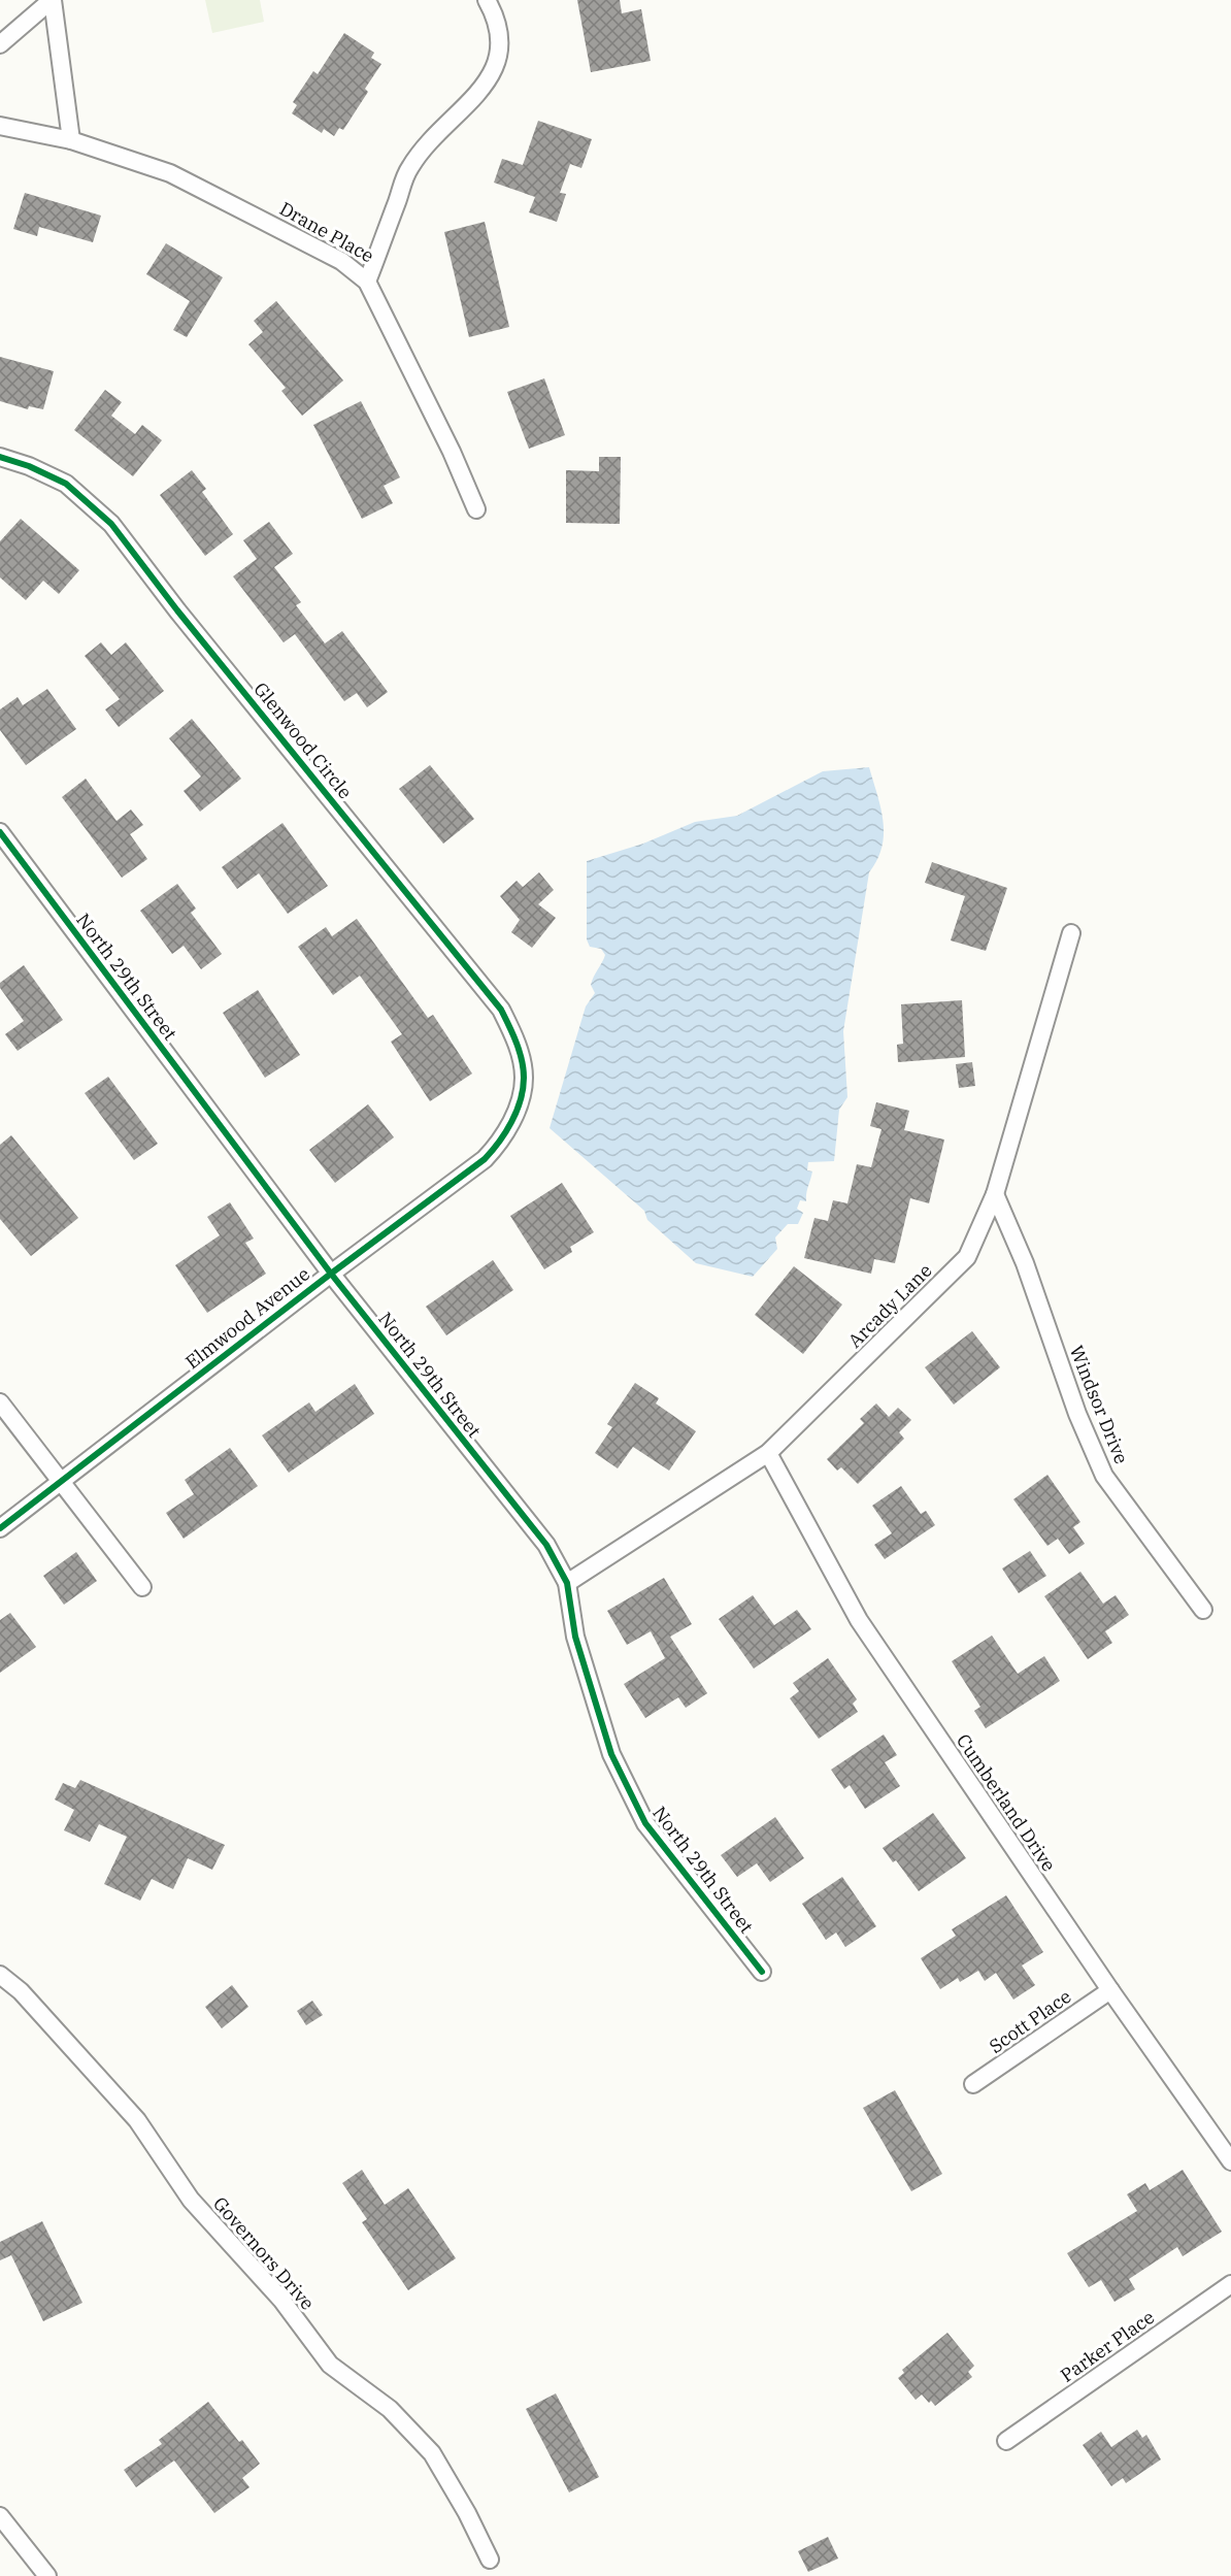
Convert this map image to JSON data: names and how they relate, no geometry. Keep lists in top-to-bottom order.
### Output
{
  "streets": {
    "street": [
      "Drane Place",
      "Glenwood Circle",
      "North 29th Street",
      "Arcady Lane",
      "Elmwood Avenue",
      "Windsor Drive",
      "Cumberland Drive",
      "Scott Place",
      "Governors Drive",
      "Parker Place"
    ]
  },
  "crossings": [
    ["Glenwood Circle", "Elmwood Avenue"],
    ["North 29th Street", "Arcady Lane"],
    ["North 29th Street", "Elmwood Avenue"],
    ["Arcady Lane", "Windsor Drive"],
    ["Arcady Lane", "Cumberland Drive"],
    ["Cumberland Drive", "Scott Place"]
  ]
}
